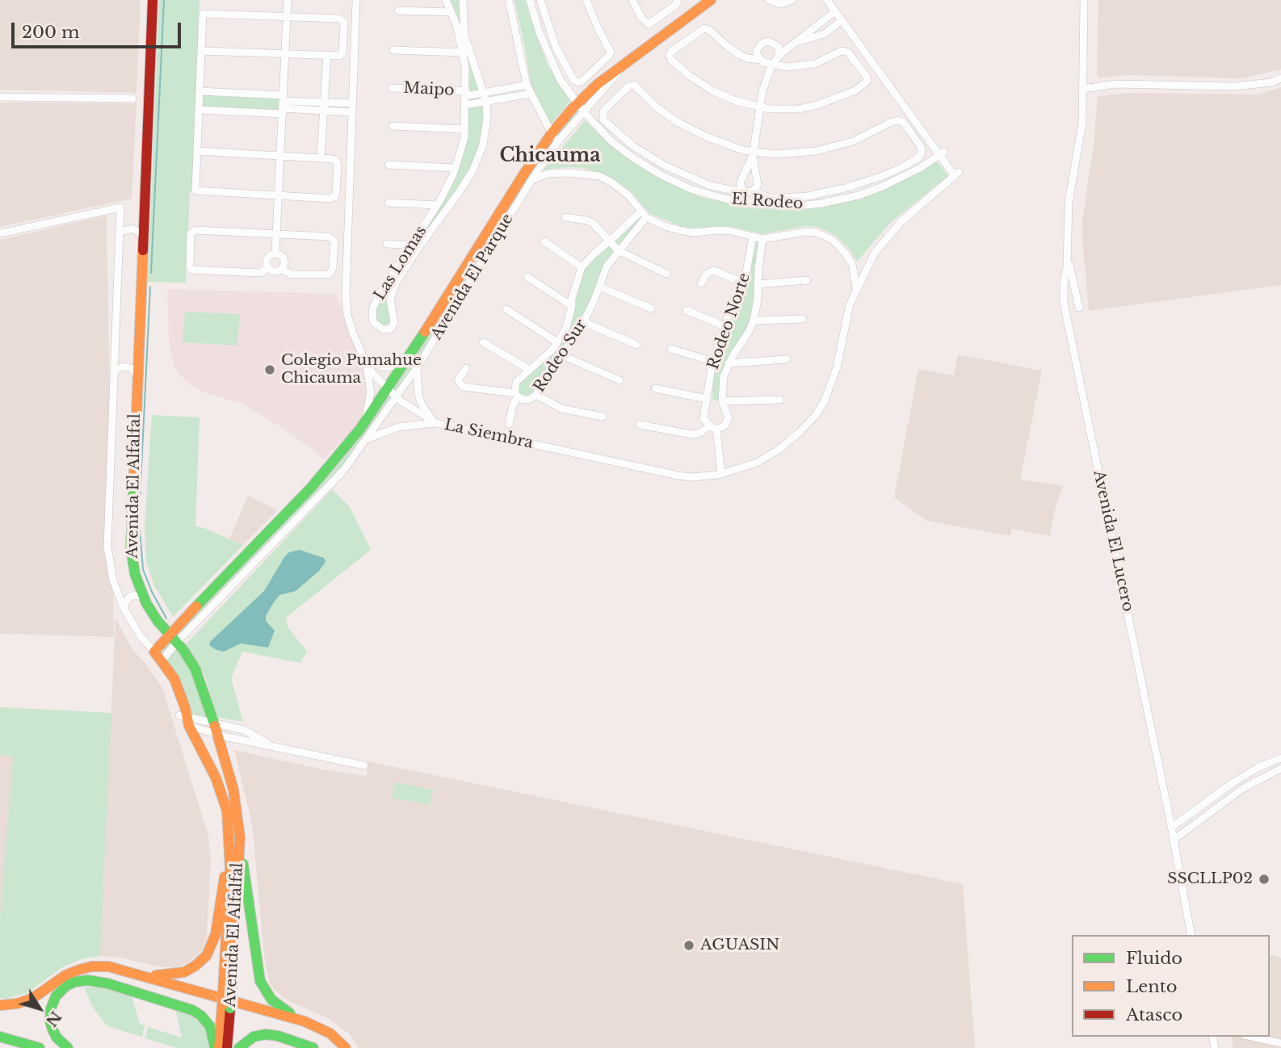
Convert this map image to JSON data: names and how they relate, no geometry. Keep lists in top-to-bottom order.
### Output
{
  "streets": {
    "main road": ["Avenida El Parque", "Avenida El Alfalfal"],
    "street": [
      "Maipo",
      "El Rodeo",
      "Las Lomas",
      "Rodeo Norte",
      "Rodeo Sur",
      "La Siembra",
      "Avenida El Lucero"
    ]
  },
  "crossings": [
    ["Maipo", "Las Lomas"],
    ["El Rodeo", "Avenida El Parque"],
    ["El Rodeo", "Rodeo Norte"],
    ["El Rodeo", "Rodeo Sur"],
    ["El Rodeo", "La Siembra"],
    ["Avenida El Parque", "La Siembra"],
    ["Avenida El Parque", "Avenida El Alfalfal"]
  ],
  "districts": ["Chicauma"],
  "places": ["Colegio Pumahue Chicauma", "SSCLLP02", "AGUASIN"],
  "legend": ["Fluido", "Lento", "Atasco"],
  "scale_bar": "200 m",
  "north": "bottom right"
}
